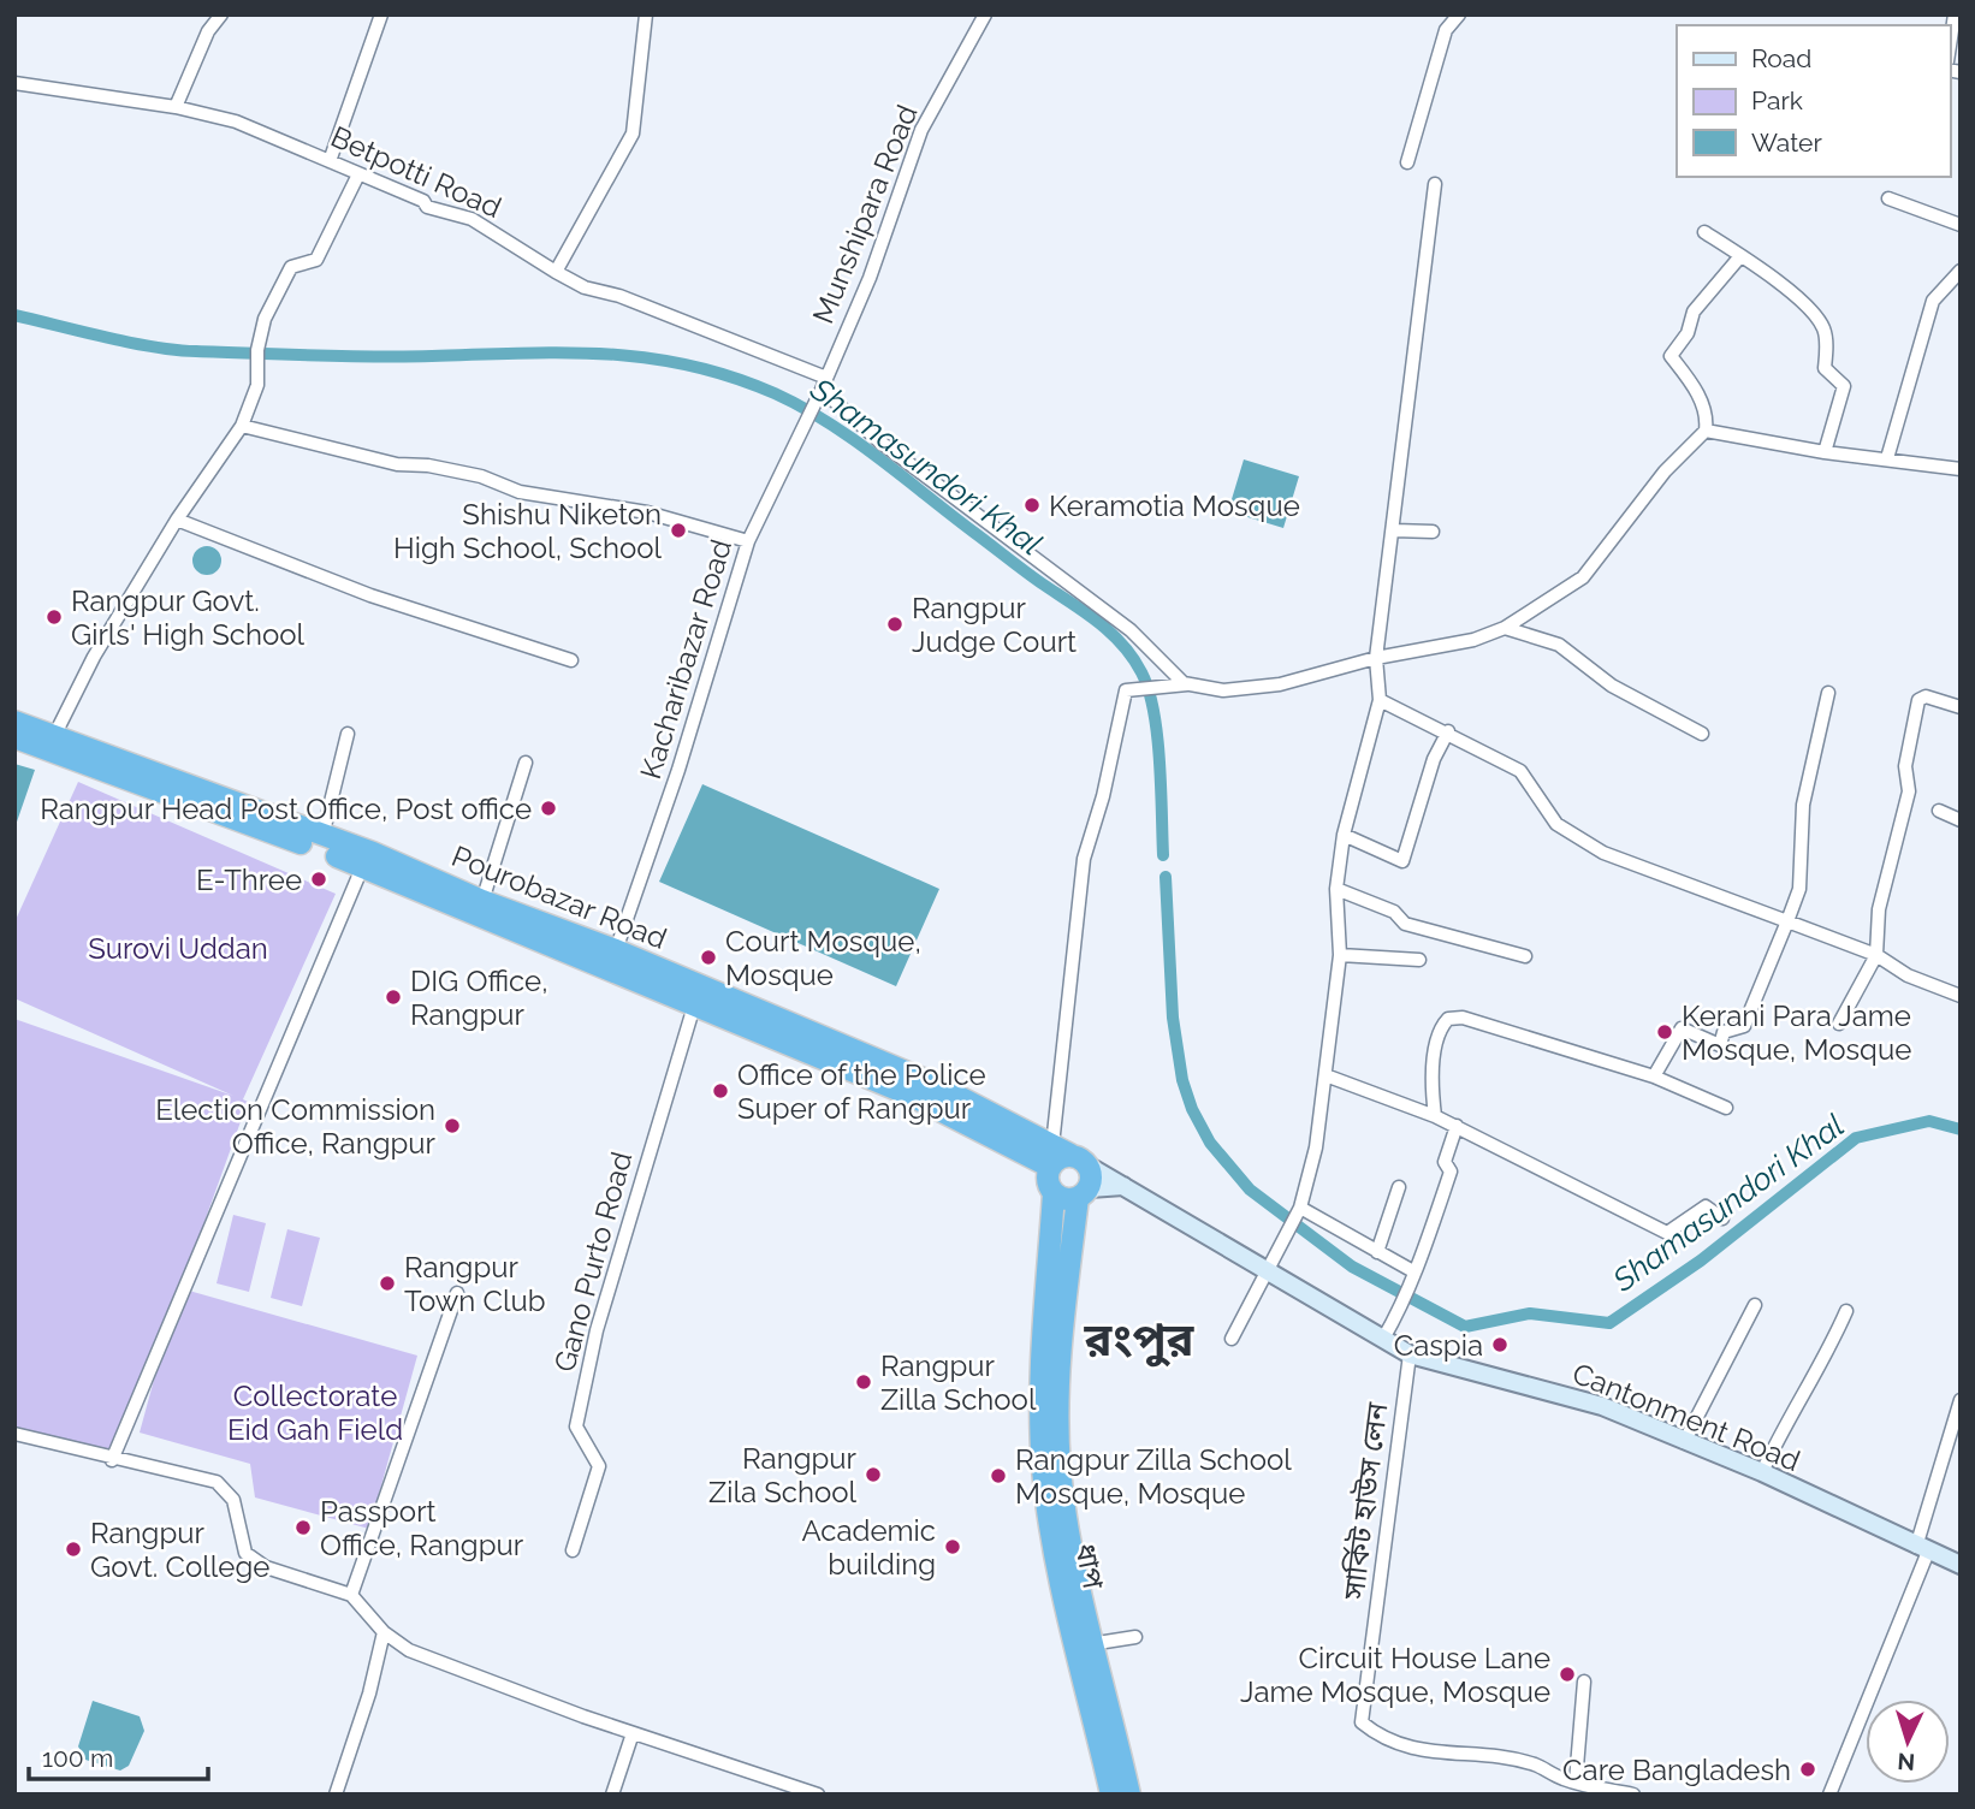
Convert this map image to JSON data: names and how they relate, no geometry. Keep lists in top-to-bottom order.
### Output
{
  "streets": {
    "highway": ["Pourobazar Road", "ধাপ"],
    "main road": ["Cantonment Road"],
    "street": [
      "Betpotti Road",
      "Munshipara Road",
      "Kacharibazar Road",
      "Gano Purto Road",
      "সার্কিট হাউস লেন"
    ]
  },
  "crossings": [
    ["Betpotti Road", "Munshipara Road"],
    ["Betpotti Road", "Kacharibazar Road"],
    ["Munshipara Road", "Kacharibazar Road"],
    ["Kacharibazar Road", "Pourobazar Road"],
    ["Pourobazar Road", "Gano Purto Road"],
    ["Pourobazar Road", "Cantonment Road"],
    ["Pourobazar Road", "ধাপ"],
    ["Cantonment Road", "সার্কিট হাউস লেন"],
    ["Cantonment Road", "ধাপ"]
  ],
  "districts": ["রংপুর"],
  "water": ["Shamasundori Khal"],
  "parks": ["Surovi Uddan", "Collectorate Eid Gah Field"],
  "places": [
    "Keramotia Mosque",
    "Shishu Niketon High School, School",
    "Rangpur Govt. Girls' High School",
    "Rangpur Judge Court",
    "Rangpur Head Post Office, Post office",
    "E-Three",
    "Court Mosque, Mosque",
    "DIG Office, Rangpur",
    "Kerani Para Jame Mosque, Mosque",
    "Office of the Police Super of Rangpur",
    "Election Commission Office, Rangpur",
    "Rangpur Town Club",
    "Caspia",
    "Rangpur Zilla School",
    "Rangpur Zila School",
    "Rangpur Zilla School Mosque, Mosque",
    "Passport Office, Rangpur",
    "Academic building",
    "Rangpur Govt. College",
    "Circuit House Lane Jame Mosque, Mosque",
    "Care Bangladesh"
  ],
  "legend": ["Road", "Park", "Water"],
  "scale_bar": "100 m",
  "north": "bottom"
}
